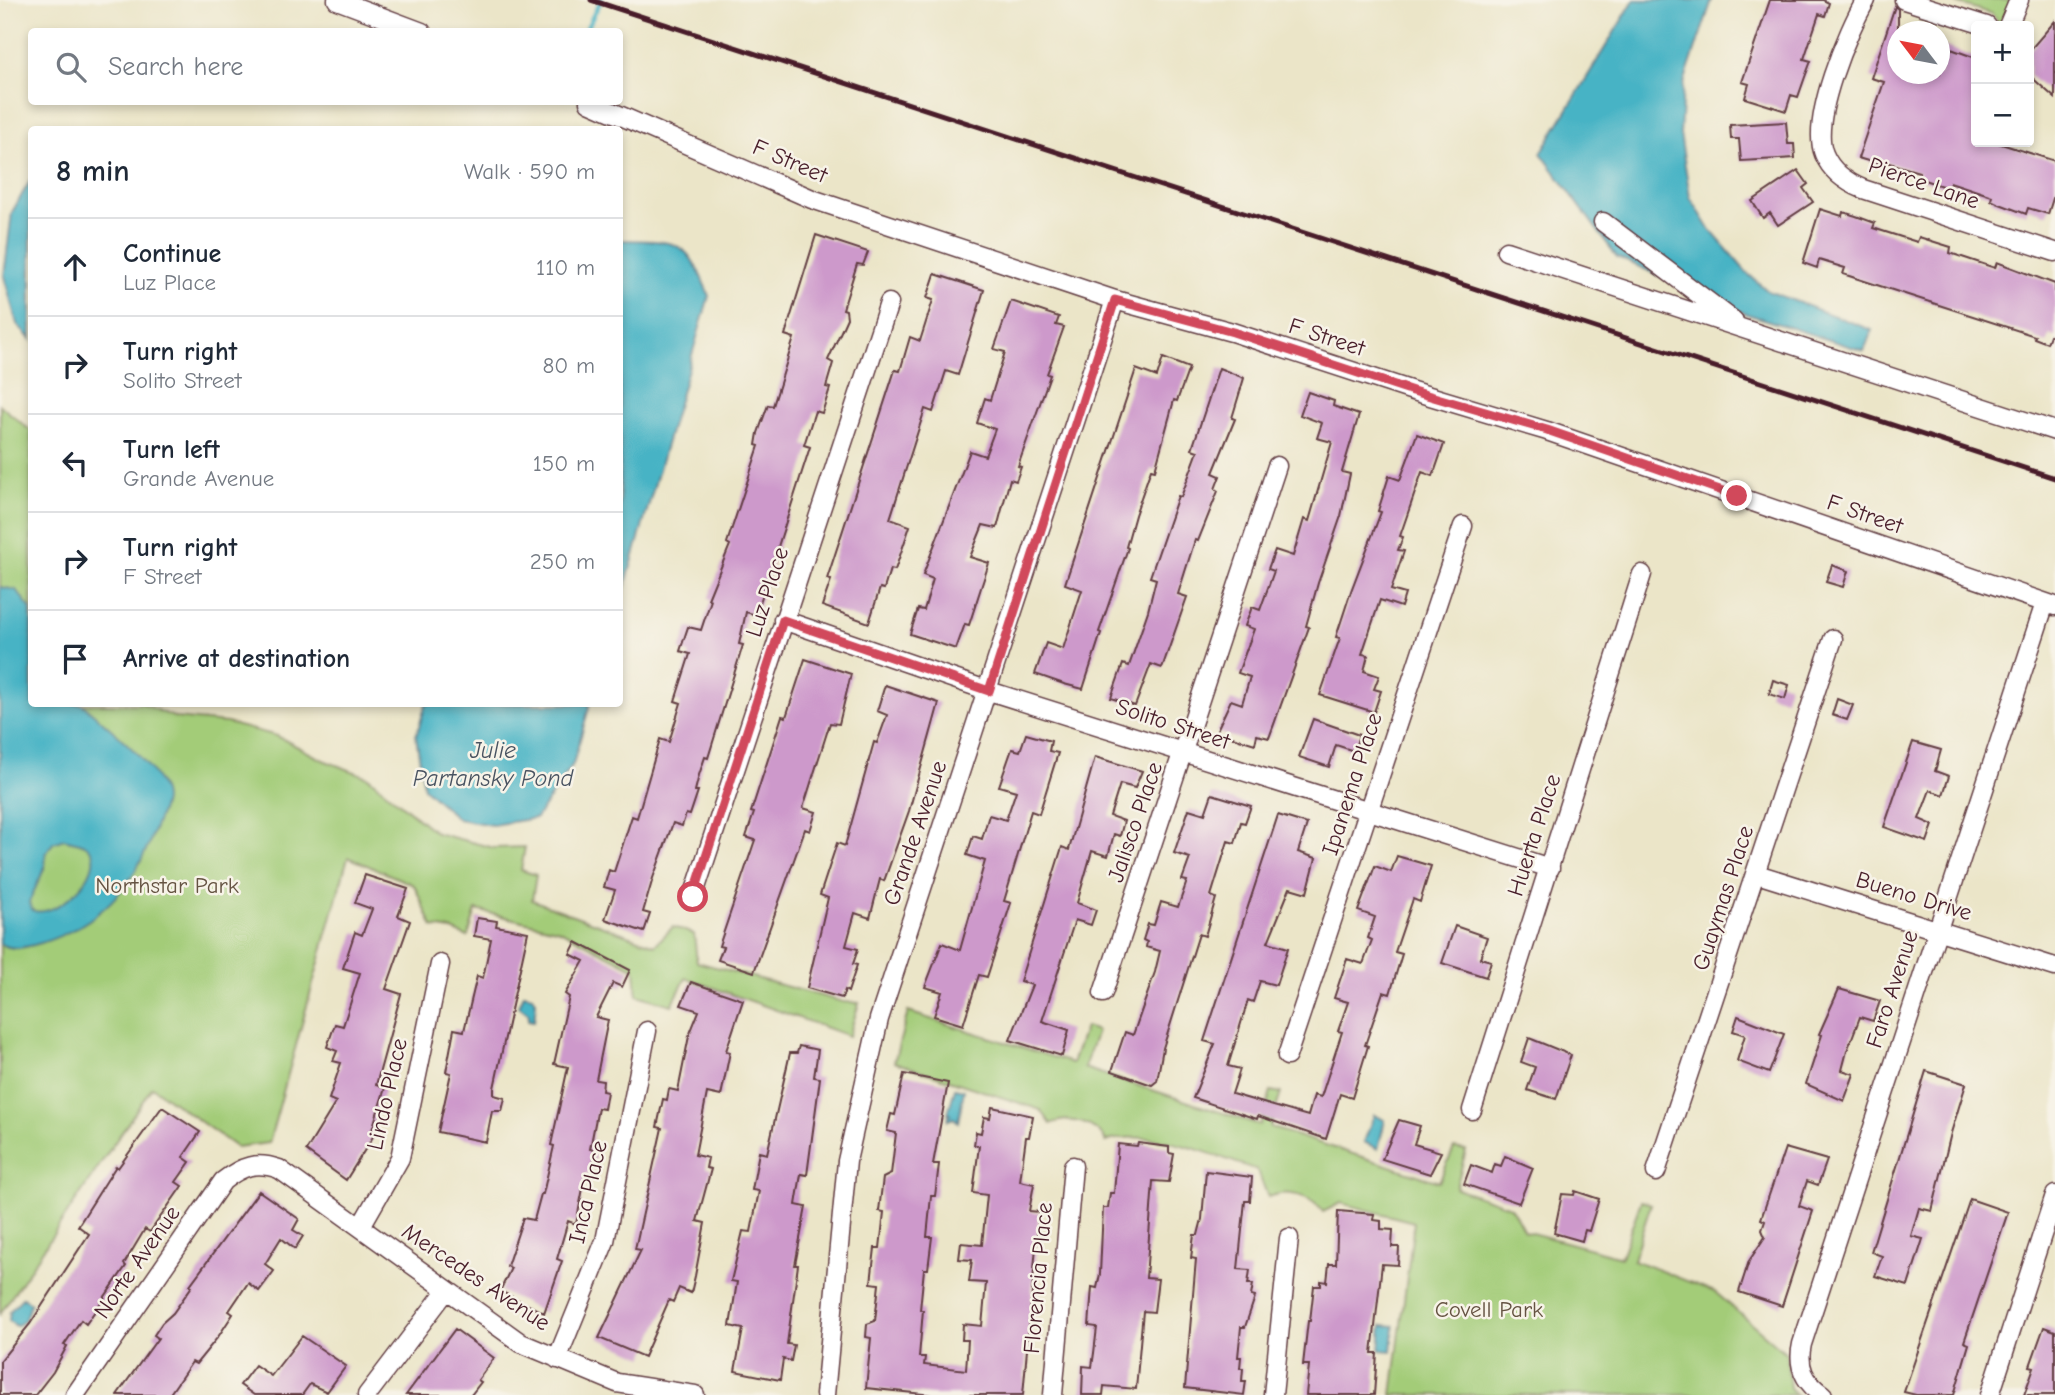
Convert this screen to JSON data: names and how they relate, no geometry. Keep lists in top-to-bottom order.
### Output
{
  "streets": {
    "street": [
      "F Street",
      "Pierce Lane",
      "Luz Place",
      "Solito Street",
      "Ipanema Place",
      "Jalisco Place",
      "Grande Avenue",
      "Huerta Place",
      "Bueno Drive",
      "Guaymas Place",
      "Faro Avenue",
      "Lindo Place",
      "Inca Place",
      "Norte Avenue",
      "Mercedes Avenue",
      "Florencia Place"
    ]
  },
  "crossings": [
    ["F Street", "Grande Avenue"],
    ["F Street", "Faro Avenue"],
    ["Luz Place", "Solito Street"],
    ["Solito Street", "Ipanema Place"],
    ["Solito Street", "Jalisco Place"],
    ["Solito Street", "Grande Avenue"],
    ["Solito Street", "Huerta Place"],
    ["Bueno Drive", "Guaymas Place"],
    ["Bueno Drive", "Faro Avenue"],
    ["Lindo Place", "Mercedes Avenue"],
    ["Inca Place", "Mercedes Avenue"],
    ["Norte Avenue", "Mercedes Avenue"]
  ],
  "water": ["Julie Partansky Pond"],
  "parks": ["Northstar Park", "Covell Park"],
  "north": "top left",
  "page": {
    "map_buttons": ["+", "−"],
    "search": "Search here",
    "heading": ["8 min", "Walk · 590 m"],
    "list": [
      ["Continue", "Luz Place", "110 m"],
      ["Turn right", "Solito Street", "80 m"],
      ["Turn left", "Grande Avenue", "150 m"],
      ["Turn right", "F Street", "250 m"],
      "Arrive at destination"
    ]
  }
}
